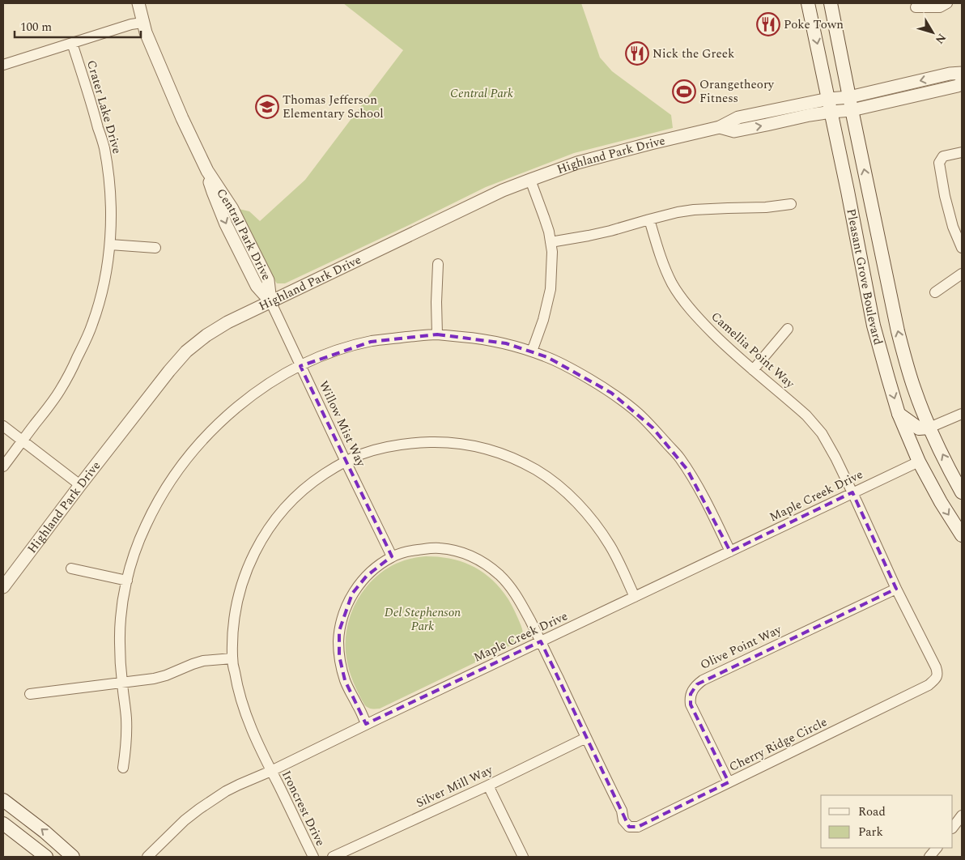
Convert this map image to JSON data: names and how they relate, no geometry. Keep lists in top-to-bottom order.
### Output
{
  "streets": {
    "main road": ["Pleasant Grove Boulevard"],
    "street": [
      "Crater Lake Drive",
      "Highland Park Drive",
      "Central Park Drive",
      "Camellia Point Way",
      "Willow Mist Way",
      "Maple Creek Drive",
      "Olive Point Way",
      "Cherry Ridge Circle",
      "Silver Mill Way",
      "Ironcrest Drive"
    ]
  },
  "crossings": [
    ["Highland Park Drive", "Central Park Drive"],
    ["Highland Park Drive", "Pleasant Grove Boulevard"],
    ["Highland Park Drive", "Willow Mist Way"],
    ["Central Park Drive", "Willow Mist Way"],
    ["Pleasant Grove Boulevard", "Maple Creek Drive"],
    ["Camellia Point Way", "Maple Creek Drive"],
    ["Camellia Point Way", "Cherry Ridge Circle"],
    ["Willow Mist Way", "Cherry Ridge Circle"],
    ["Willow Mist Way", "Ironcrest Drive"],
    ["Maple Creek Drive", "Cherry Ridge Circle"],
    ["Maple Creek Drive", "Ironcrest Drive"],
    ["Olive Point Way", "Cherry Ridge Circle"],
    ["Cherry Ridge Circle", "Silver Mill Way"]
  ],
  "parks": ["Central Park", "Del Stephenson Park"],
  "places": {
    "restaurant": ["Poke Town", "Nick the Greek"],
    "sports": ["Orangetheory Fitness"],
    "school or university": ["Thomas Jefferson Elementary School"]
  },
  "legend": ["Road", "Park"],
  "scale_bar": "100 m",
  "north": "bottom right"
}
